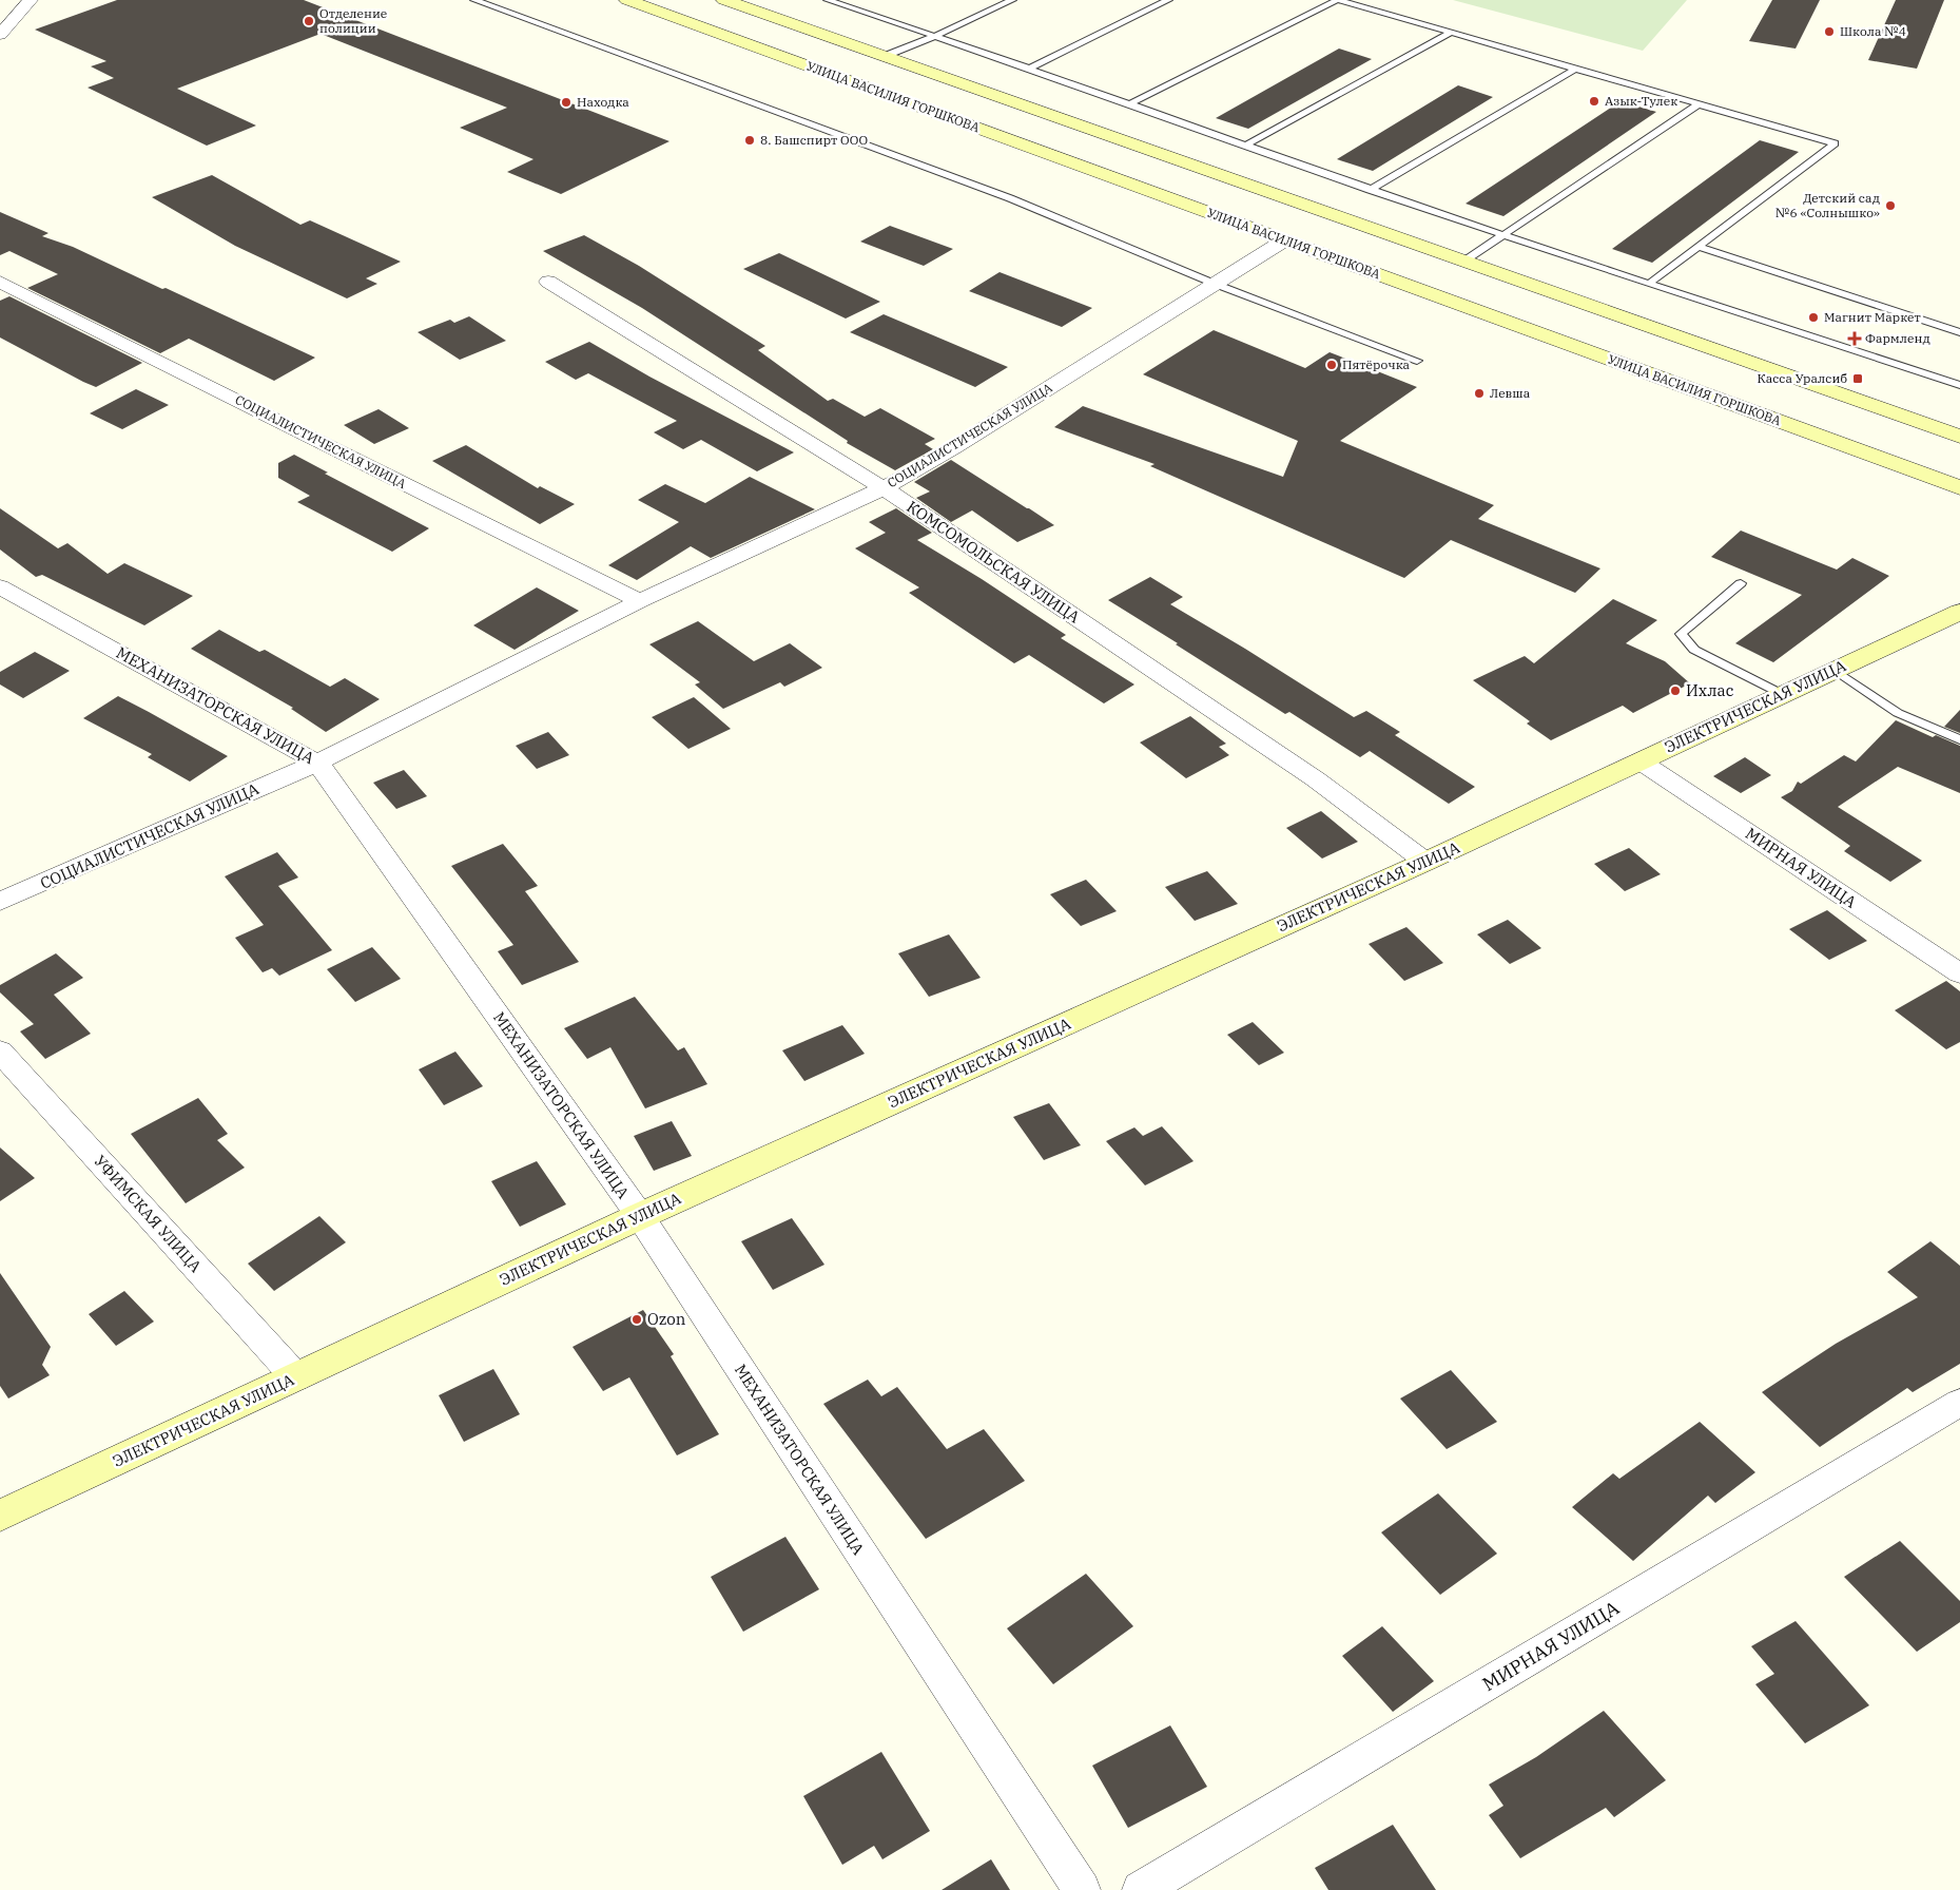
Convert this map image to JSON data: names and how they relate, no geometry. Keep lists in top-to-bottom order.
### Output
{
  "streets": {
    "main road": ["УЛИЦА ВАСИЛИЯ ГОРШКОВА", "ЭЛЕКТРИЧЕСКАЯ УЛИЦА"],
    "street": [
      "СОЦИАЛИСТИЧЕСКАЯ УЛИЦА",
      "КОМСОМОЛЬСКАЯ УЛИЦА",
      "МЕХАНИЗАТОРСКАЯ УЛИЦА",
      "МИРНАЯ УЛИЦА",
      "УФИМСКАЯ УЛИЦА"
    ]
  },
  "crossings": [
    ["УЛИЦА ВАСИЛИЯ ГОРШКОВА", "СОЦИАЛИСТИЧЕСКАЯ УЛИЦА"],
    ["СОЦИАЛИСТИЧЕСКАЯ УЛИЦА", "КОМСОМОЛЬСКАЯ УЛИЦА"],
    ["СОЦИАЛИСТИЧЕСКАЯ УЛИЦА", "МЕХАНИЗАТОРСКАЯ УЛИЦА"],
    ["КОМСОМОЛЬСКАЯ УЛИЦА", "ЭЛЕКТРИЧЕСКАЯ УЛИЦА"],
    ["МЕХАНИЗАТОРСКАЯ УЛИЦА", "ЭЛЕКТРИЧЕСКАЯ УЛИЦА"],
    ["ЭЛЕКТРИЧЕСКАЯ УЛИЦА", "МИРНАЯ УЛИЦА"],
    ["ЭЛЕКТРИЧЕСКАЯ УЛИЦА", "УФИМСКАЯ УЛИЦА"]
  ],
  "places": {
    "other": [
      "Отделение полиции",
      "Школа №4",
      "Азык-Тулек",
      "Находка",
      "8. Башспирт ООО",
      "Детский сад №6 «Солнышко»",
      "Магнит Маркет",
      "Пятёрочка",
      "Левша",
      "Ихлас",
      "Ozon"
    ],
    "health": ["Фармленд"],
    "transit": ["Касса Уралсиб"]
  }
}
